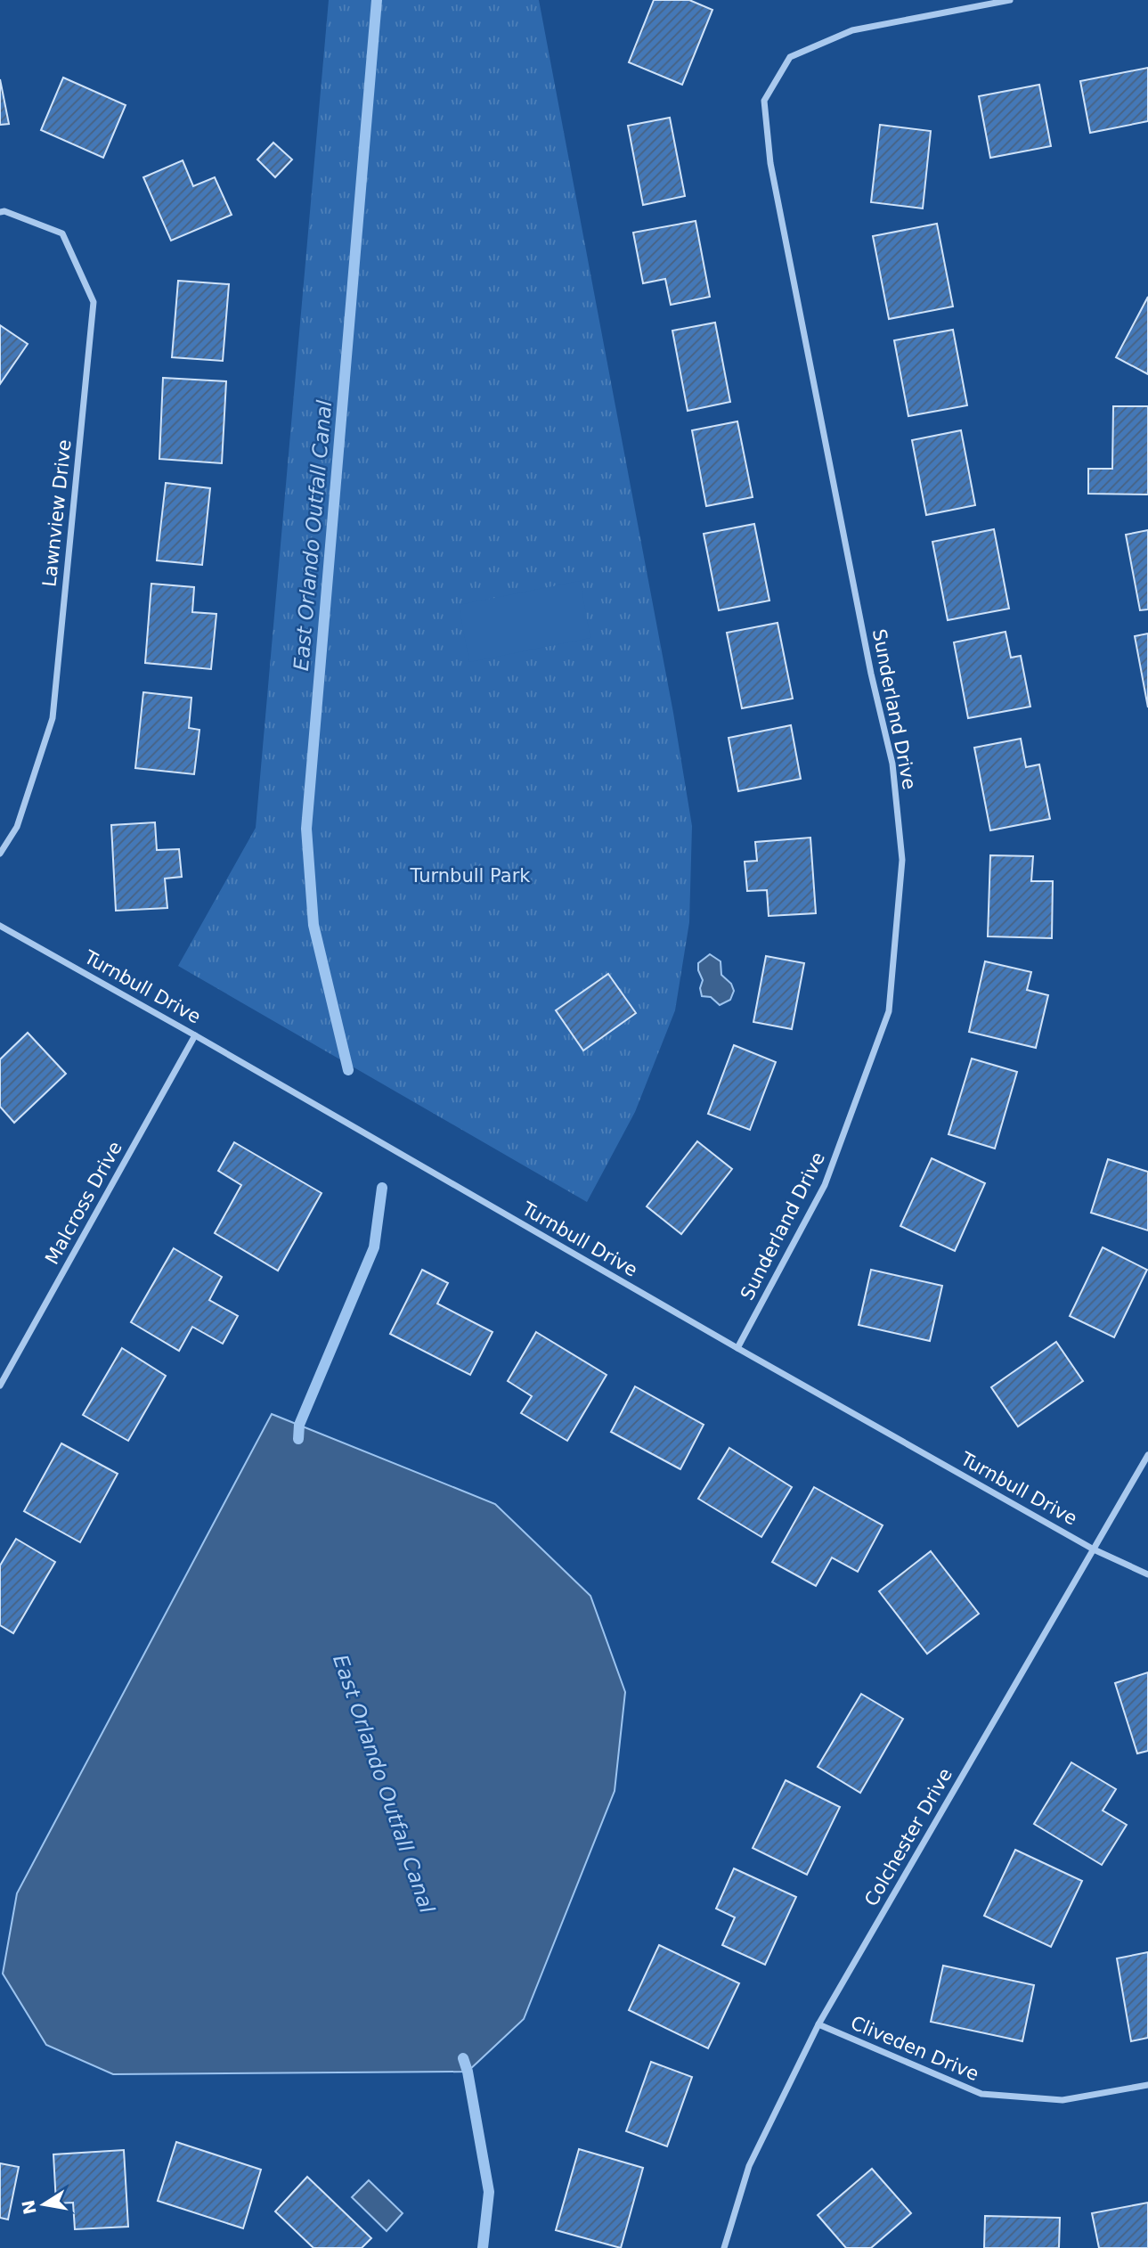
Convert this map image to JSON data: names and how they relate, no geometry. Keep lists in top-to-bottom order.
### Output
{
  "streets": {
    "street": [
      "Lawnview Drive",
      "Sunderland Drive",
      "Turnbull Drive",
      "Malcross Drive",
      "Colchester Drive",
      "Cliveden Drive"
    ]
  },
  "crossings": [
    ["Sunderland Drive", "Turnbull Drive"],
    ["Turnbull Drive", "Malcross Drive"],
    ["Turnbull Drive", "Colchester Drive"],
    ["Colchester Drive", "Cliveden Drive"]
  ],
  "water": ["East Orlando Outfall Canal"],
  "parks": ["Turnbull Park"],
  "north": "left"
}
